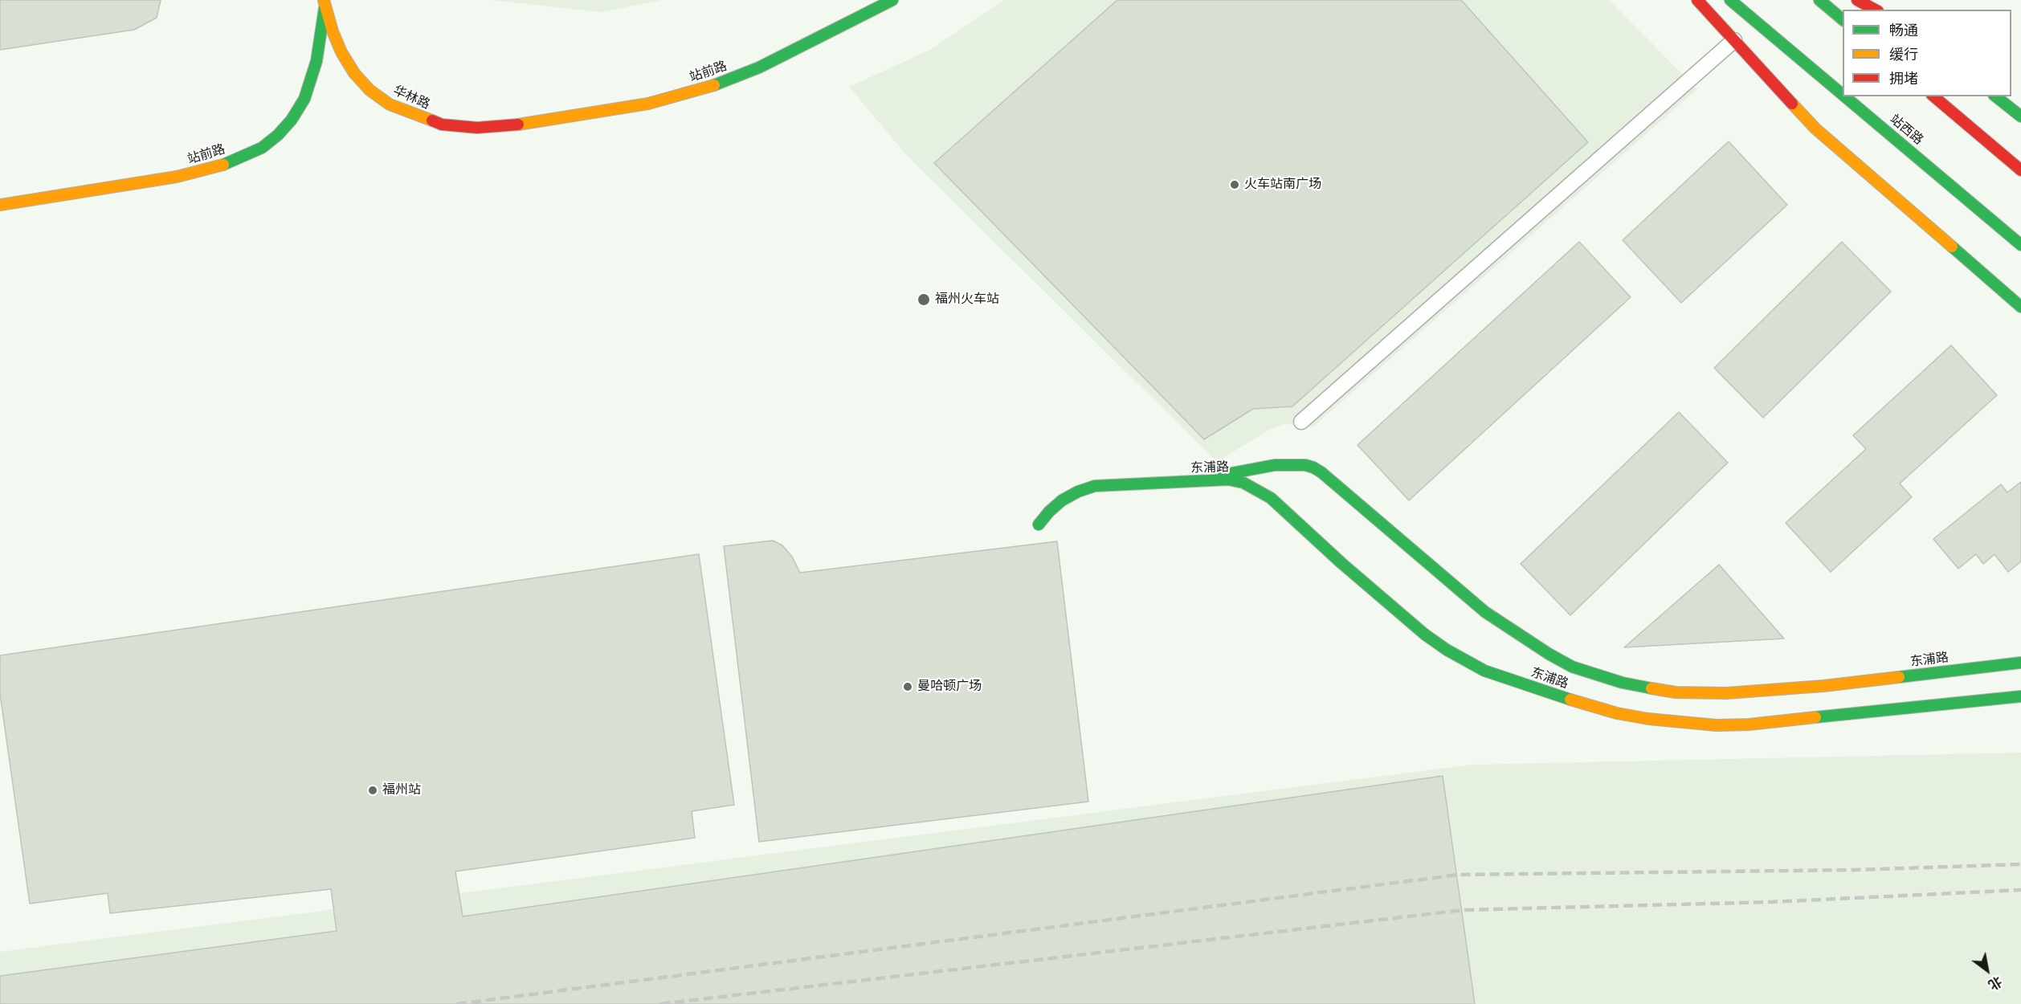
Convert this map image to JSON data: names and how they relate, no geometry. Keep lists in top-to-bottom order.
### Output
{
  "streets": {
    "street": [
      "站前路",
      "华林路",
      "站西路",
      "东浦路"
    ]
  },
  "crossings": [
    ["站前路", "华林路"]
  ],
  "places": [
    "火车站南广场",
    "福州火车站",
    "曼哈顿广场",
    "福州站"
  ],
  "legend": ["畅通", "缓行", "拥堵"],
  "north": "bottom right"
}
